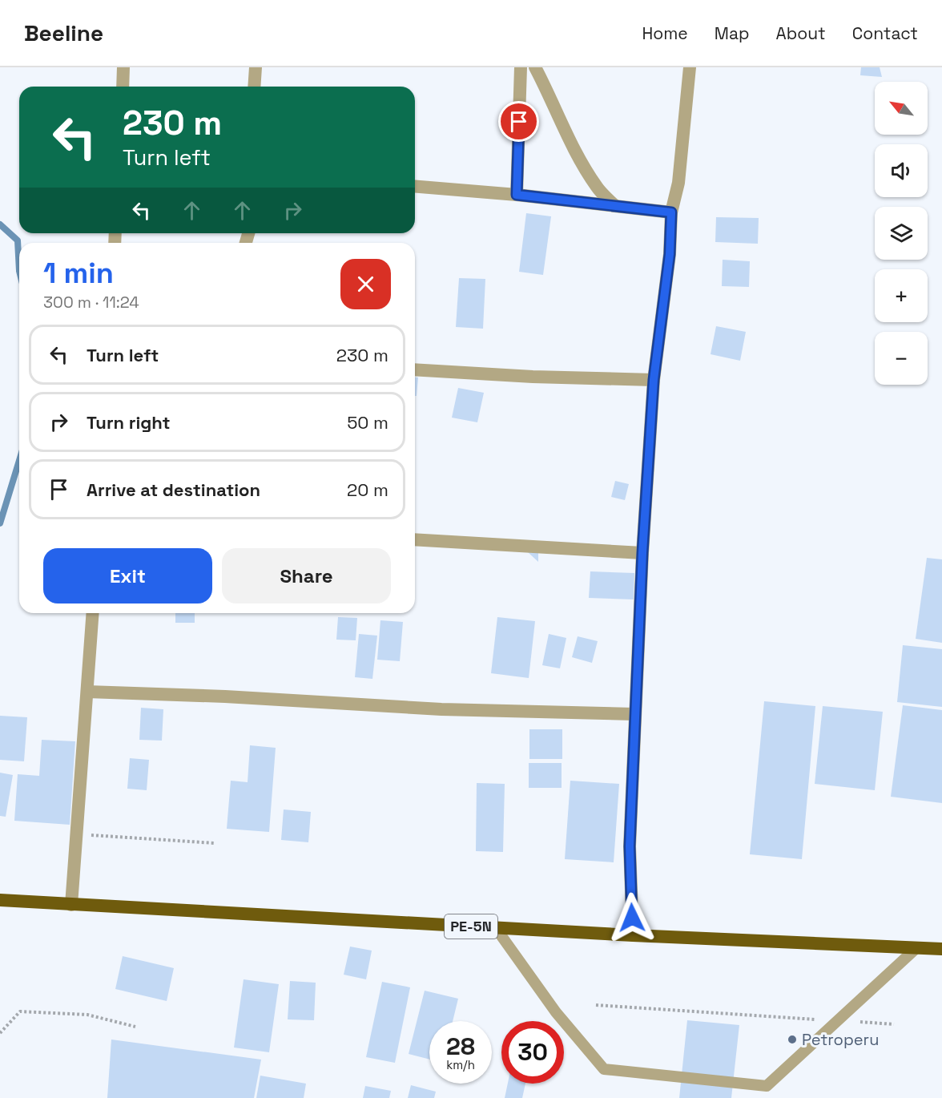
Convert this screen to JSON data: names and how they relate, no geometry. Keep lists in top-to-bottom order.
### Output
{
  "streets": {
    "highway": ["PE-5N"]
  },
  "places": ["Petroperu"],
  "north": "top left",
  "page": {
    "header": "Beeline",
    "nav": [
      "Home",
      "Map",
      "About",
      "Contact"
    ],
    "map_buttons": ["+", "−"],
    "turn": ["230 m", "Turn left"],
    "heading": ["1 min", "300 m · 11:24"],
    "list": [
      {
        "name": "Turn left",
        "value": "230 m"
      },
      {
        "name": "Turn right",
        "value": "50 m"
      },
      {
        "name": "Arrive at destination",
        "value": "20 m"
      }
    ],
    "buttons": ["Exit", "Share"],
    "speed": "28 km/h",
    "limit": "30"
  }
}
